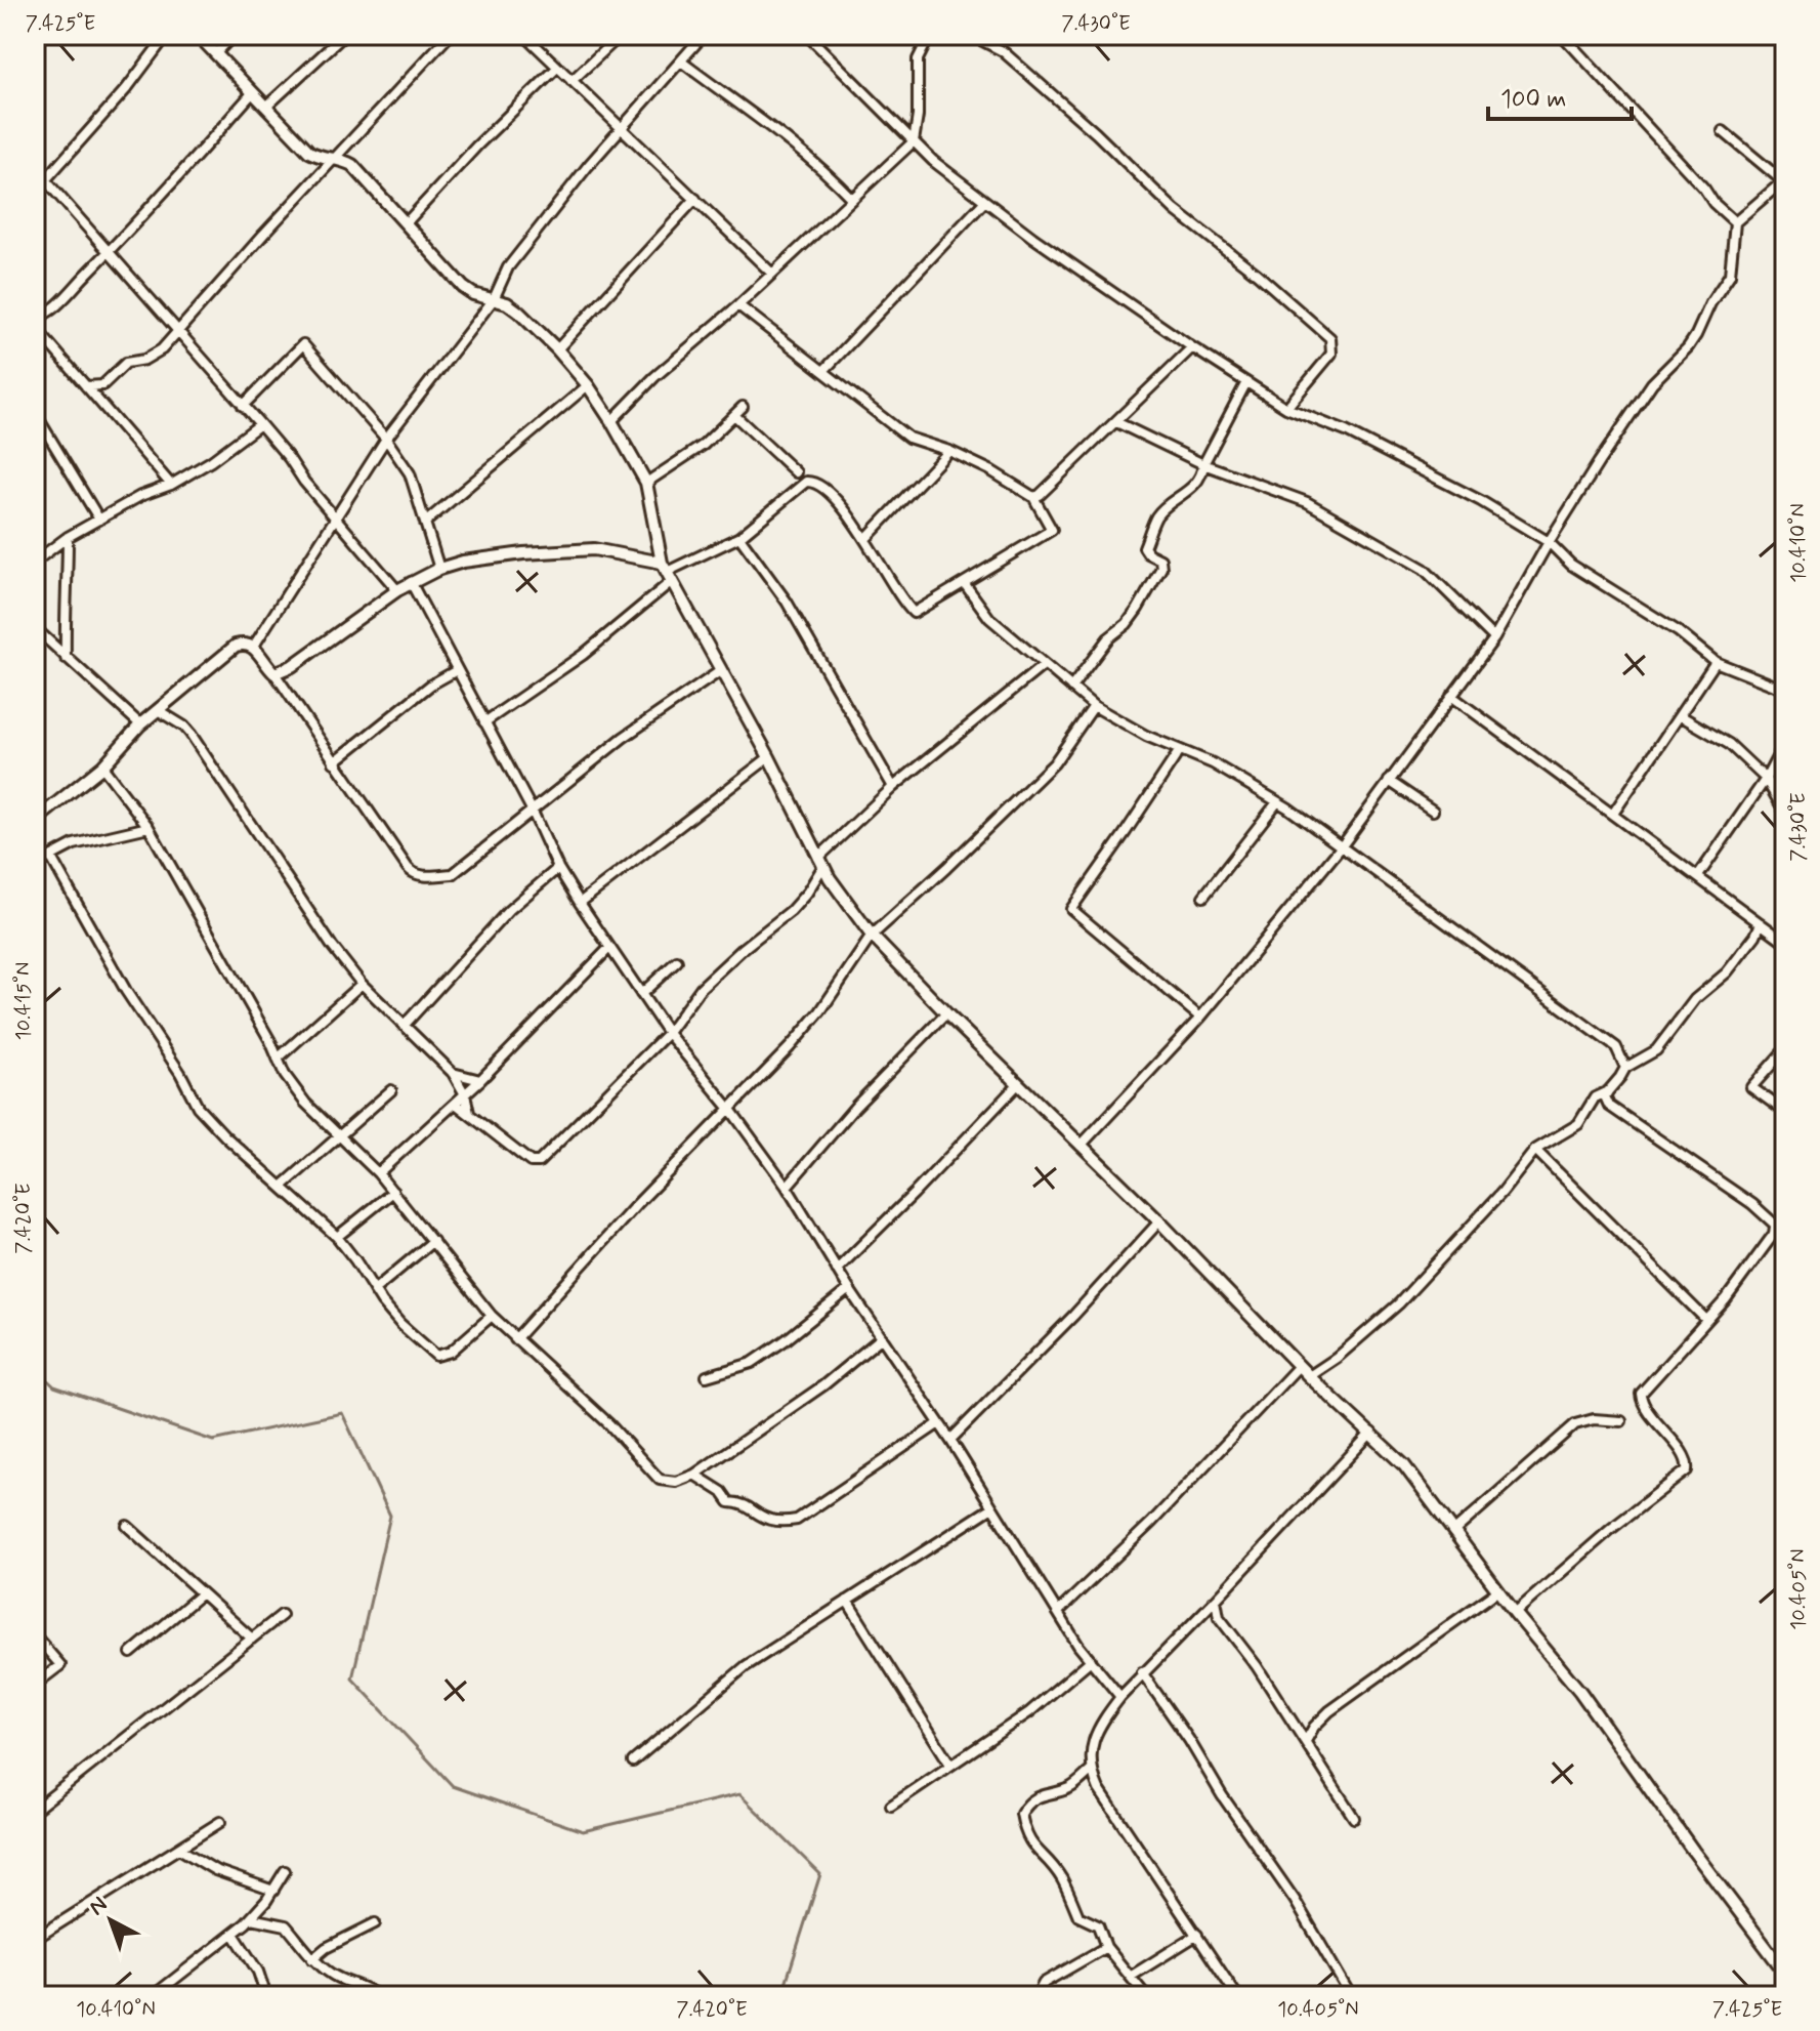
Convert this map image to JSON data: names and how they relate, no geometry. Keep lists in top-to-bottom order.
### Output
{
  "scale_bar": "100 m",
  "north": "top left",
  "coordinates": [
    "7.425°E",
    "7.430°E",
    "10.410°N",
    "10.415°N",
    "7.420°E",
    "10.405°N"
  ]
}
